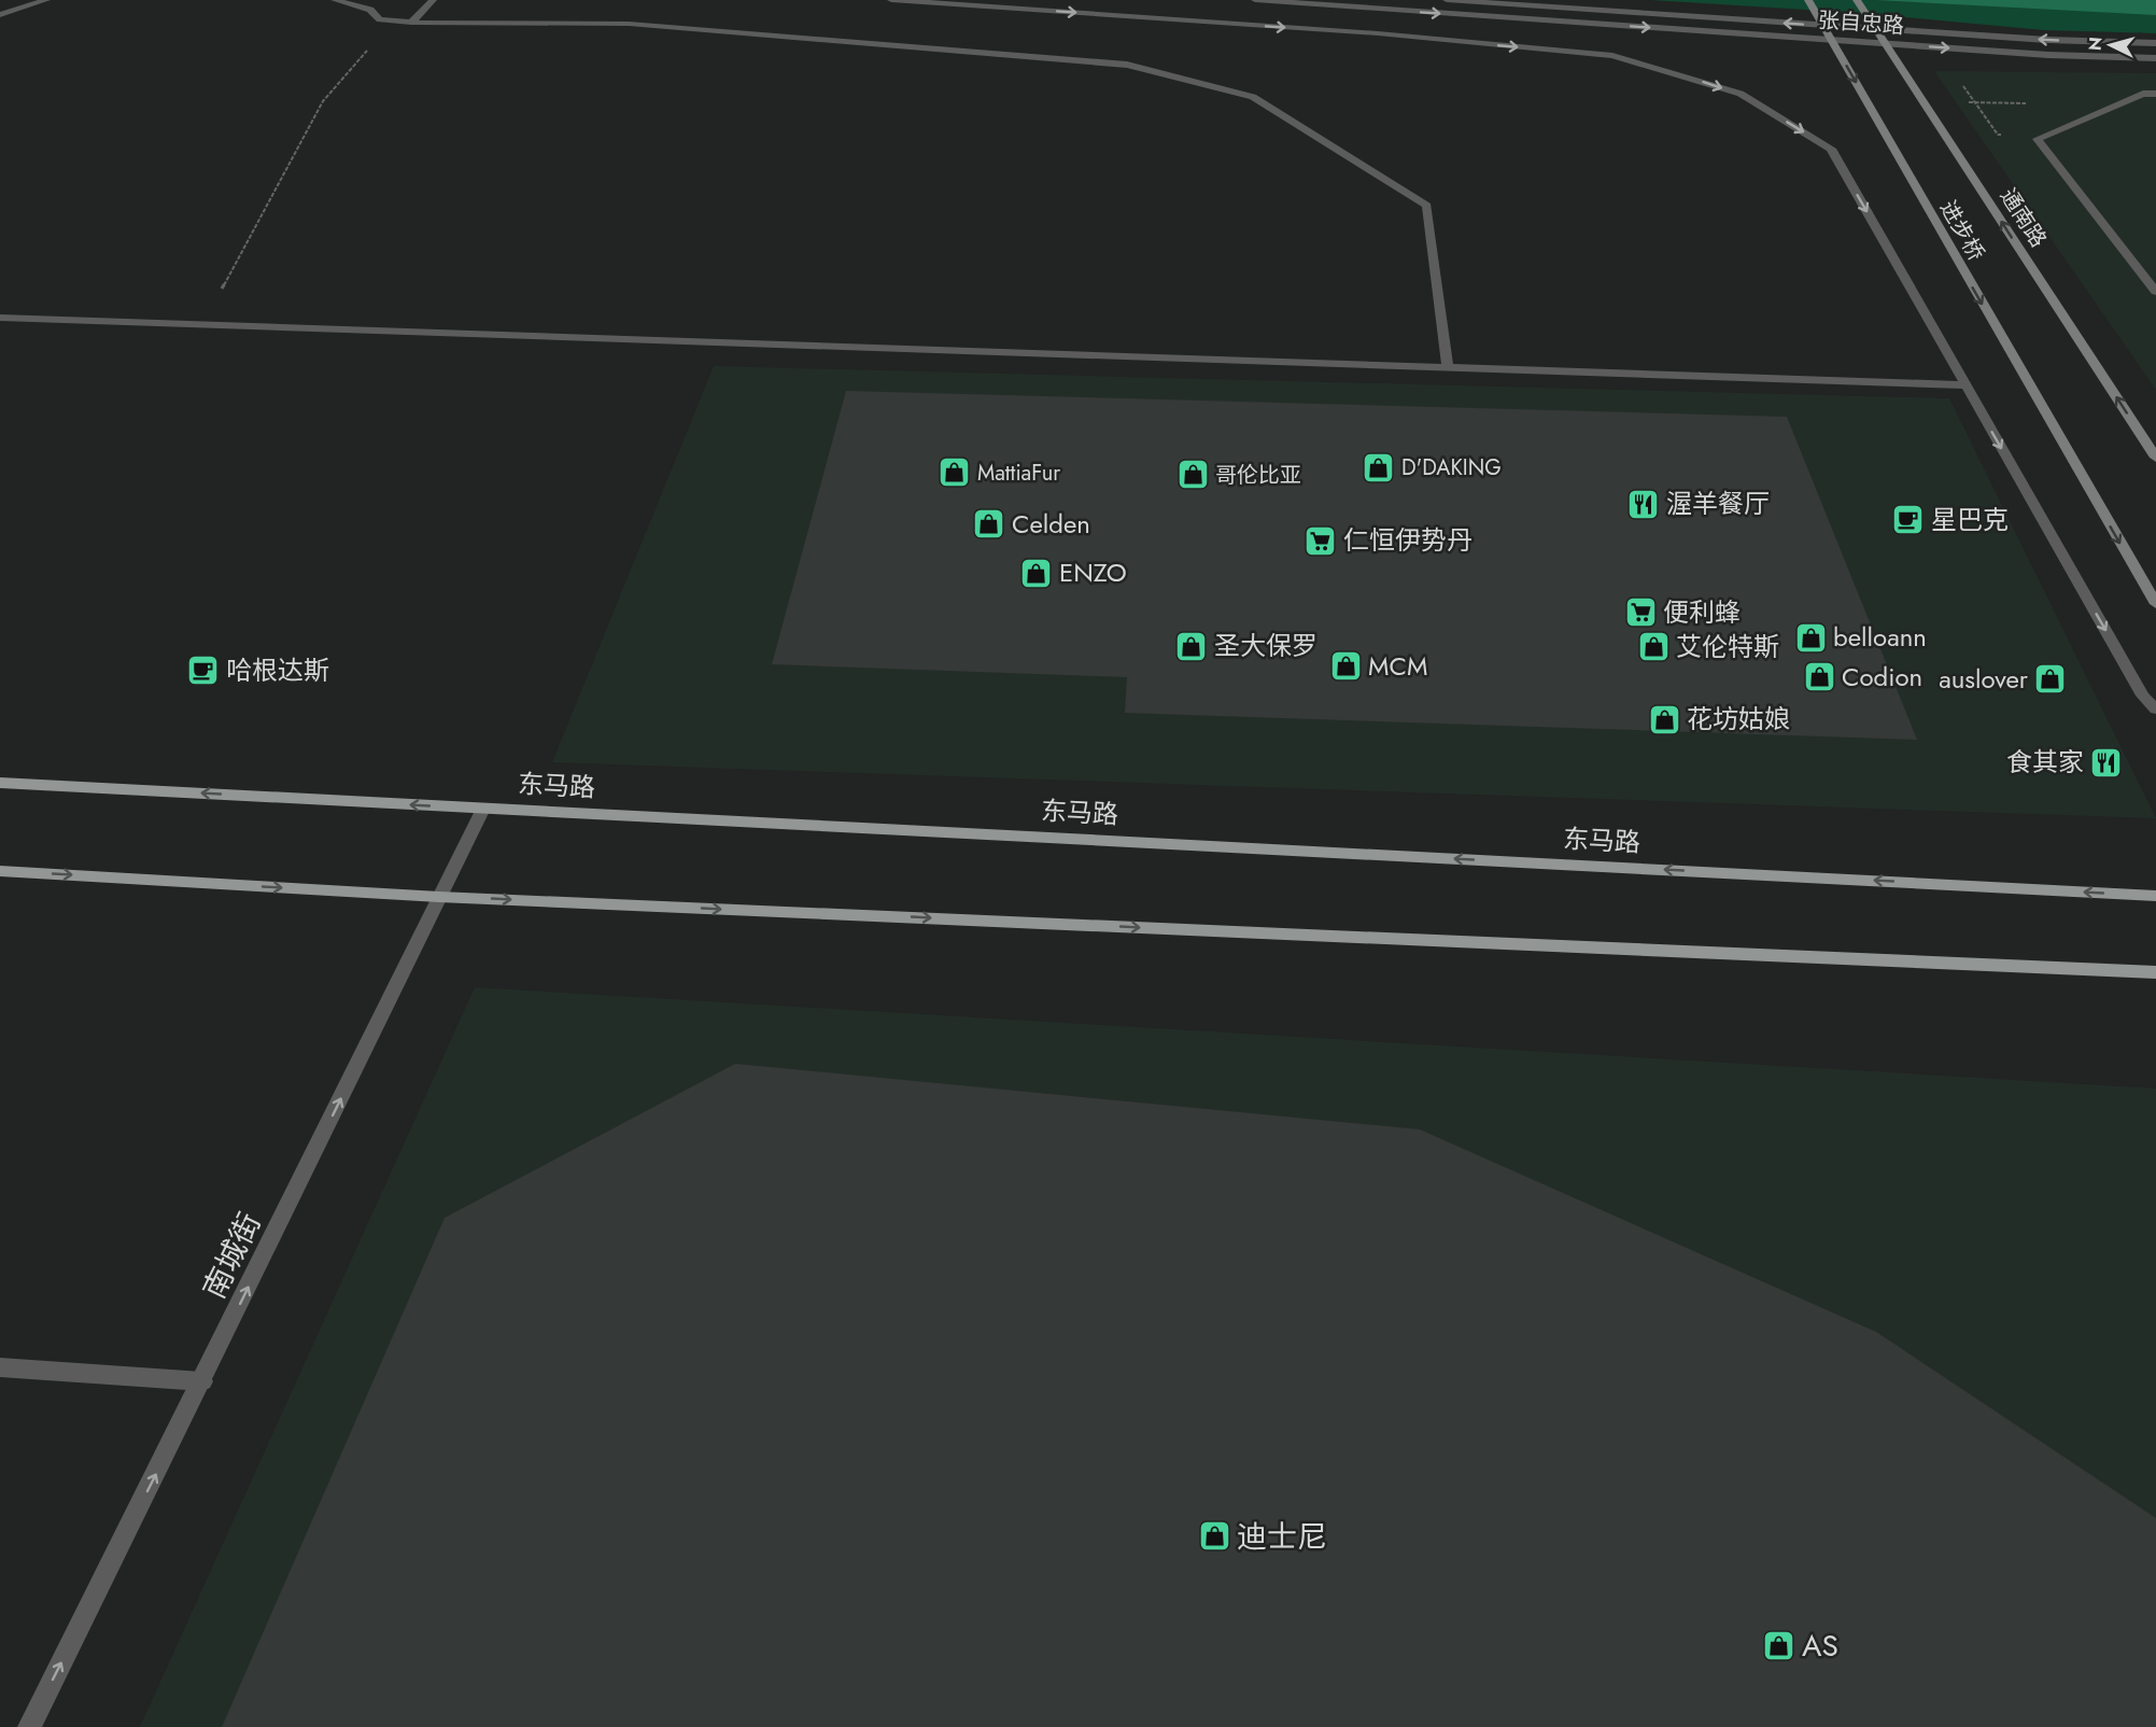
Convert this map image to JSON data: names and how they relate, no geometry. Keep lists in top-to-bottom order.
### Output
{
  "streets": {
    "main road": ["通南路", "进步桥", "东马路"],
    "street": ["张自忠路", "南城街"]
  },
  "crossings": [
    ["东马路", "南城街"]
  ],
  "one_way": ["通南路", "进步桥", "南城街"],
  "places": {
    "shop": [
      "D'DAKING",
      "MattiaFur",
      "哥伦比亚",
      "Celden",
      "ENZO",
      "belloann",
      "圣大保罗",
      "艾伦特斯",
      "MCM",
      "Codion",
      "auslover",
      "花坊姑娘",
      "迪士尼",
      "AS"
    ],
    "restaurant": ["渥羊餐厅", "食其家"],
    "cafe": ["星巴克", "哈根达斯"],
    "supermarket": ["仁恒伊势丹", "便利蜂"]
  },
  "north": "left"
}
